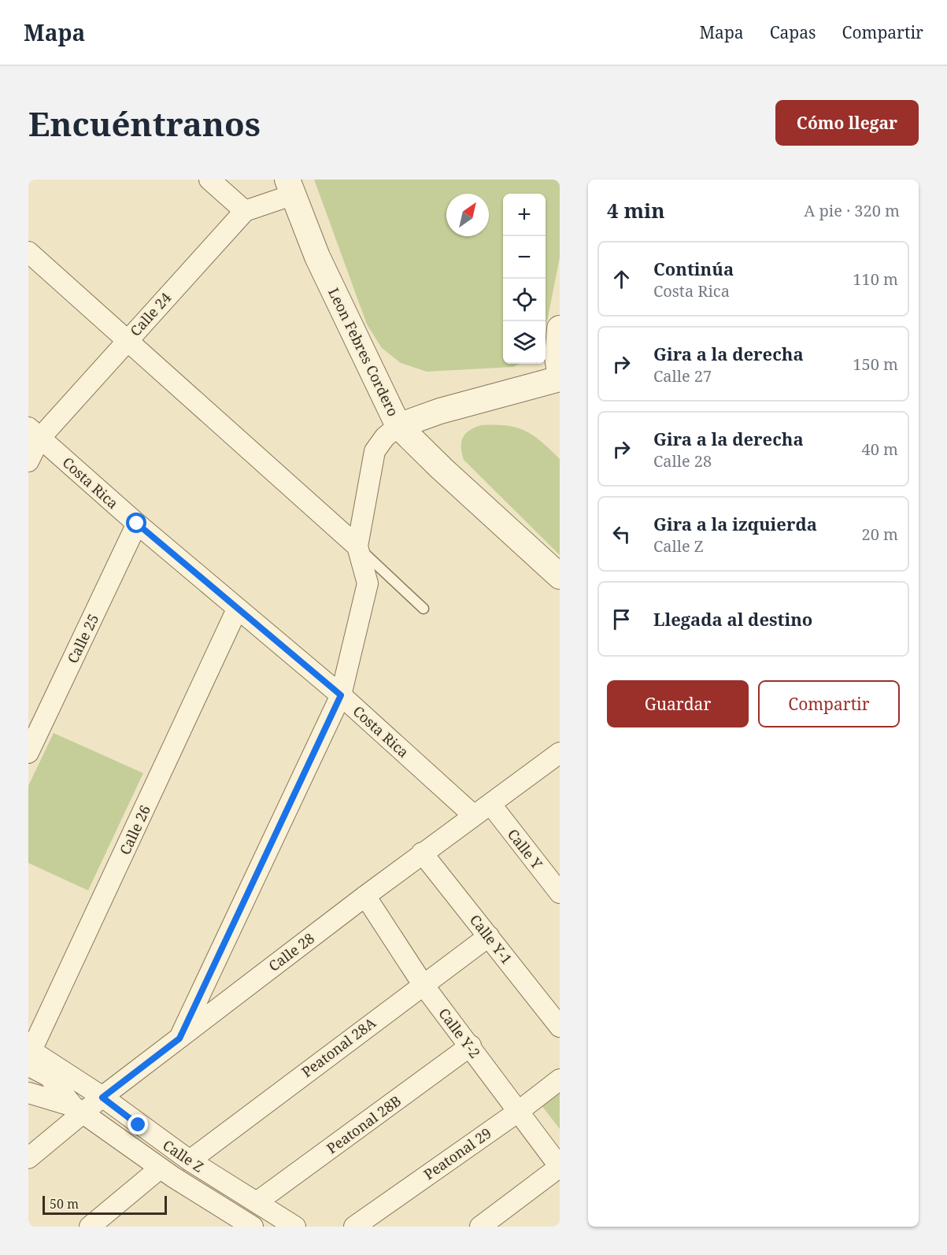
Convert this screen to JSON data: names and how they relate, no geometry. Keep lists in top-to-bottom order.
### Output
{
  "streets": {
    "street": [
      "Calle 24",
      "Leon Febres Cordero",
      "Costa Rica",
      "Calle 25",
      "Calle 26",
      "Calle Y",
      "Calle Y-1",
      "Calle 28",
      "Calle Y-2",
      "Peatonal 28A",
      "Peatonal 28B",
      "Peatonal 29",
      "Calle Z"
    ]
  },
  "crossings": [
    ["Calle 24", "Leon Febres Cordero"],
    ["Calle 24", "Costa Rica"],
    ["Costa Rica", "Calle 25"],
    ["Costa Rica", "Calle 26"],
    ["Costa Rica", "Calle 28"],
    ["Calle 26", "Calle Z"],
    ["Calle Y", "Calle 28"],
    ["Calle Y-1", "Calle 28"],
    ["Calle Y-1", "Peatonal 28A"],
    ["Calle 28", "Calle Y-2"],
    ["Calle 28", "Calle Z"],
    ["Calle Y-2", "Peatonal 28A"],
    ["Calle Y-2", "Peatonal 28B"],
    ["Calle Y-2", "Peatonal 29"],
    ["Peatonal 28A", "Calle Z"],
    ["Peatonal 28B", "Calle Z"]
  ],
  "scale_bar": "50 m",
  "north": "top right",
  "page": {
    "header": "Mapa",
    "nav": ["Mapa", "Capas", "Compartir"],
    "buttons": [
      "Cómo llegar",
      ["Guardar", "Compartir"]
    ],
    "title": "Encuéntranos",
    "heading": ["4 min", "A pie · 320 m"],
    "map_buttons": ["+", "−"],
    "list": [
      ["Continúa", "Costa Rica", "110 m"],
      ["Gira a la derecha", "Calle 27", "150 m"],
      ["Gira a la derecha", "Calle 28", "40 m"],
      ["Gira a la izquierda", "Calle Z", "20 m"],
      "Llegada al destino"
    ],
    "scale": "50 m"
  }
}
